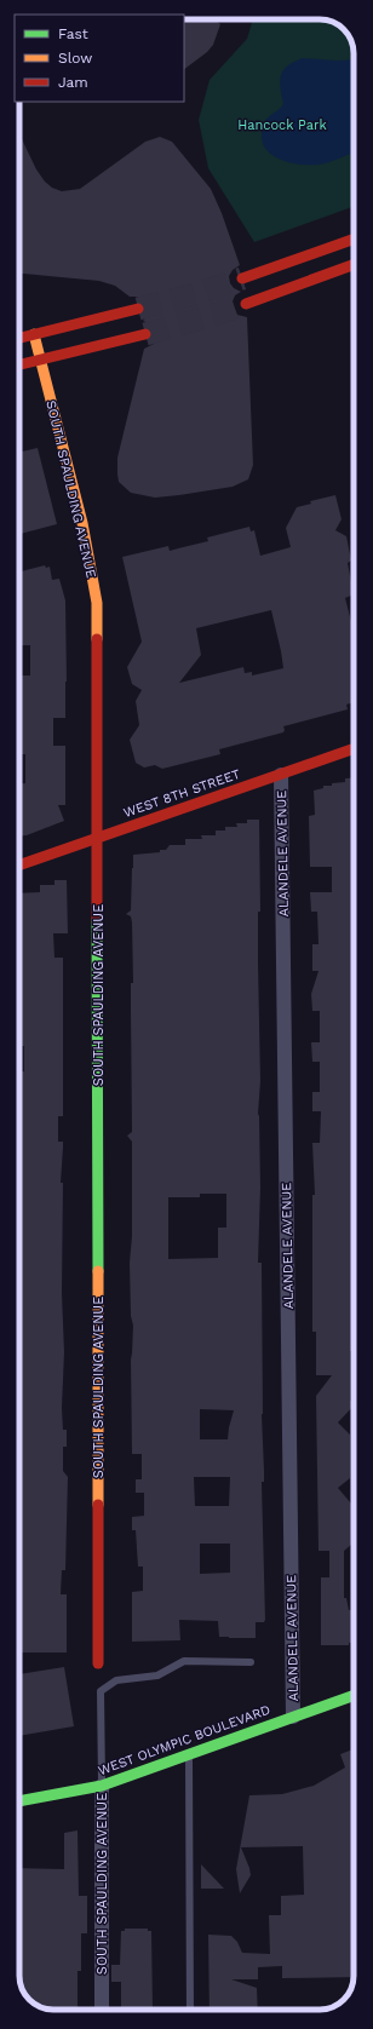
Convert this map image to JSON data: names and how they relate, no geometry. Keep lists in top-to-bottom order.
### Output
{
  "streets": {
    "street": [
      "SOUTH SPAULDING AVENUE",
      "WEST 8TH STREET",
      "ALANDELE AVENUE",
      "WEST OLYMPIC BOULEVARD"
    ]
  },
  "crossings": [
    ["SOUTH SPAULDING AVENUE", "WEST 8TH STREET"],
    ["SOUTH SPAULDING AVENUE", "WEST OLYMPIC BOULEVARD"],
    ["WEST 8TH STREET", "ALANDELE AVENUE"],
    ["ALANDELE AVENUE", "WEST OLYMPIC BOULEVARD"]
  ],
  "parks": ["Hancock Park"],
  "legend": ["Fast", "Slow", "Jam"]
}
